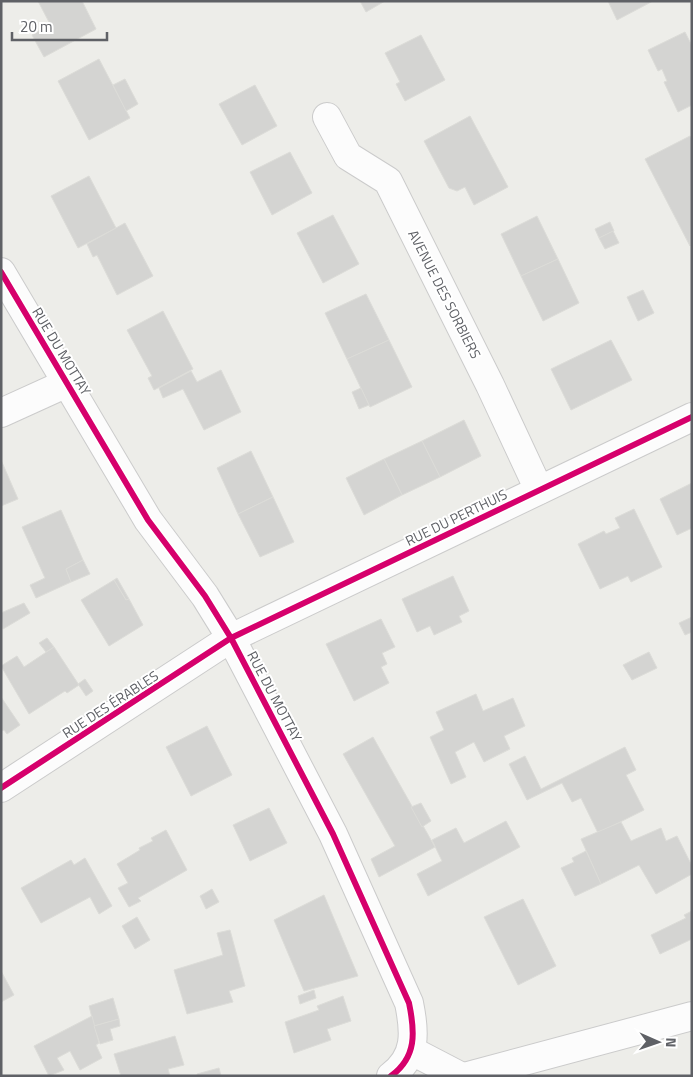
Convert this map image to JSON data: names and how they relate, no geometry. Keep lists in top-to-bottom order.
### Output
{
  "streets": {
    "street": [
      "AVENUE DES SORBIERS",
      "RUE DU MOTTAY",
      "RUE DU PERTHUIS",
      "RUE DES ÉRABLES"
    ]
  },
  "crossings": [
    ["AVENUE DES SORBIERS", "RUE DU PERTHUIS"],
    ["RUE DU MOTTAY", "RUE DU PERTHUIS"],
    ["RUE DU MOTTAY", "RUE DES ÉRABLES"],
    ["RUE DU PERTHUIS", "RUE DES ÉRABLES"]
  ],
  "scale_bar": "20 m",
  "north": "right"
}
